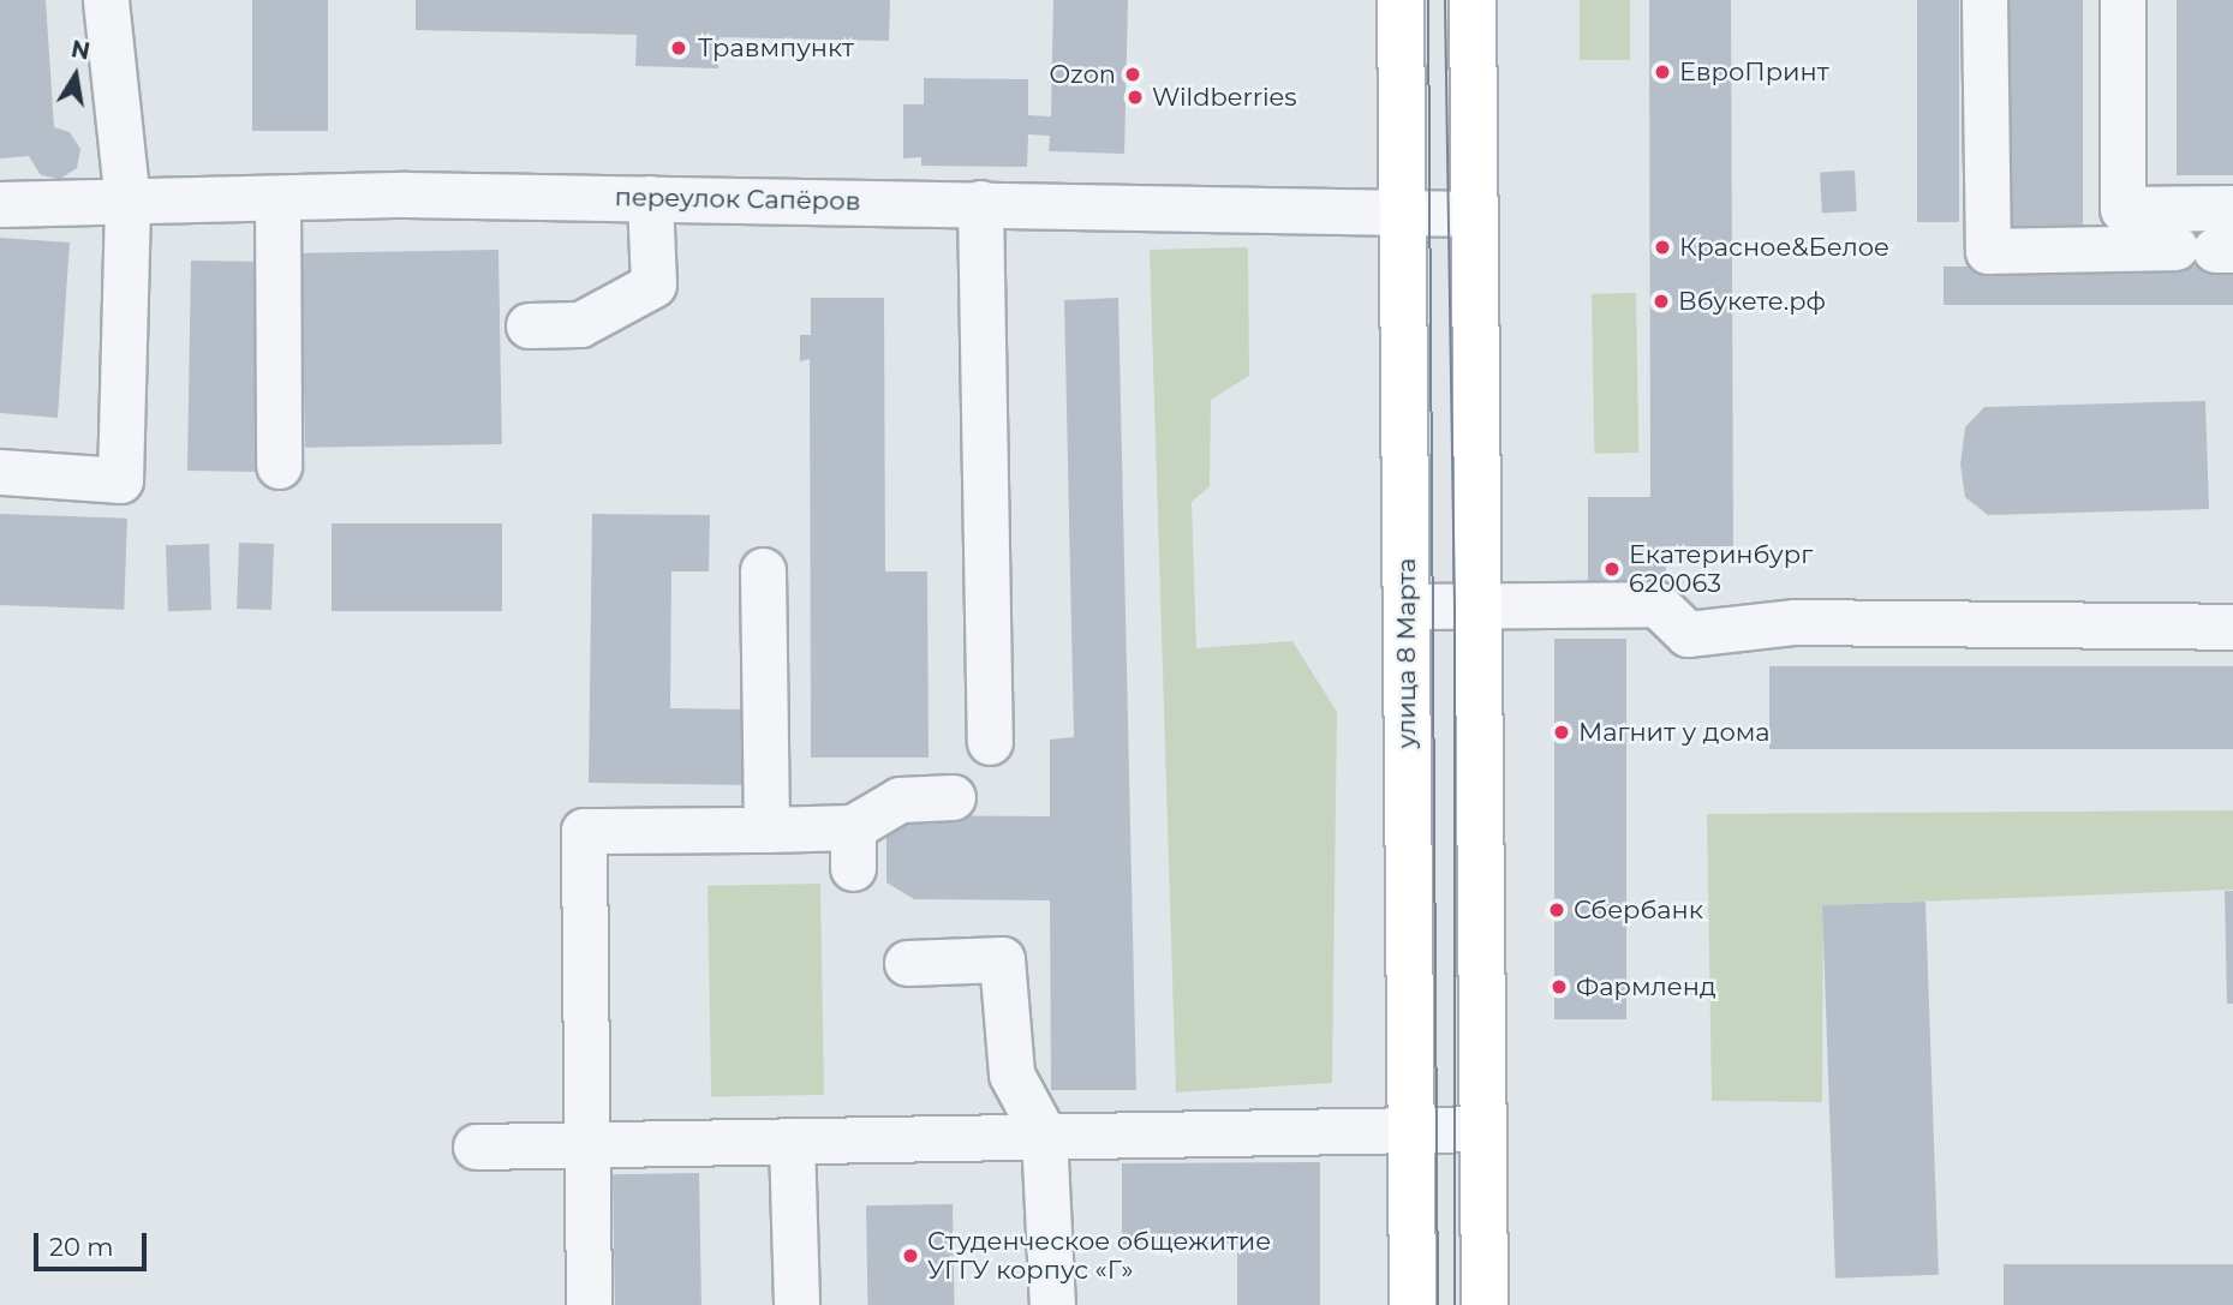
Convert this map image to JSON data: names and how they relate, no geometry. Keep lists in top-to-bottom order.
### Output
{
  "streets": {
    "main road": ["улица 8 Марта"],
    "street": ["переулок Сапёров"]
  },
  "crossings": [
    ["переулок Сапёров", "улица 8 Марта"]
  ],
  "places": [
    "Травмпункт",
    "ЕвроПринт",
    "Ozon",
    "Wildberries",
    "Красное&Белое",
    "Вбукете.рф",
    "Екатеринбург 620063",
    "Магнит у дома",
    "Сбербанк",
    "Фармленд",
    "Студенческое общежитие УГГУ корпус «Г»"
  ],
  "scale_bar": "20 m",
  "north": "top"
}
